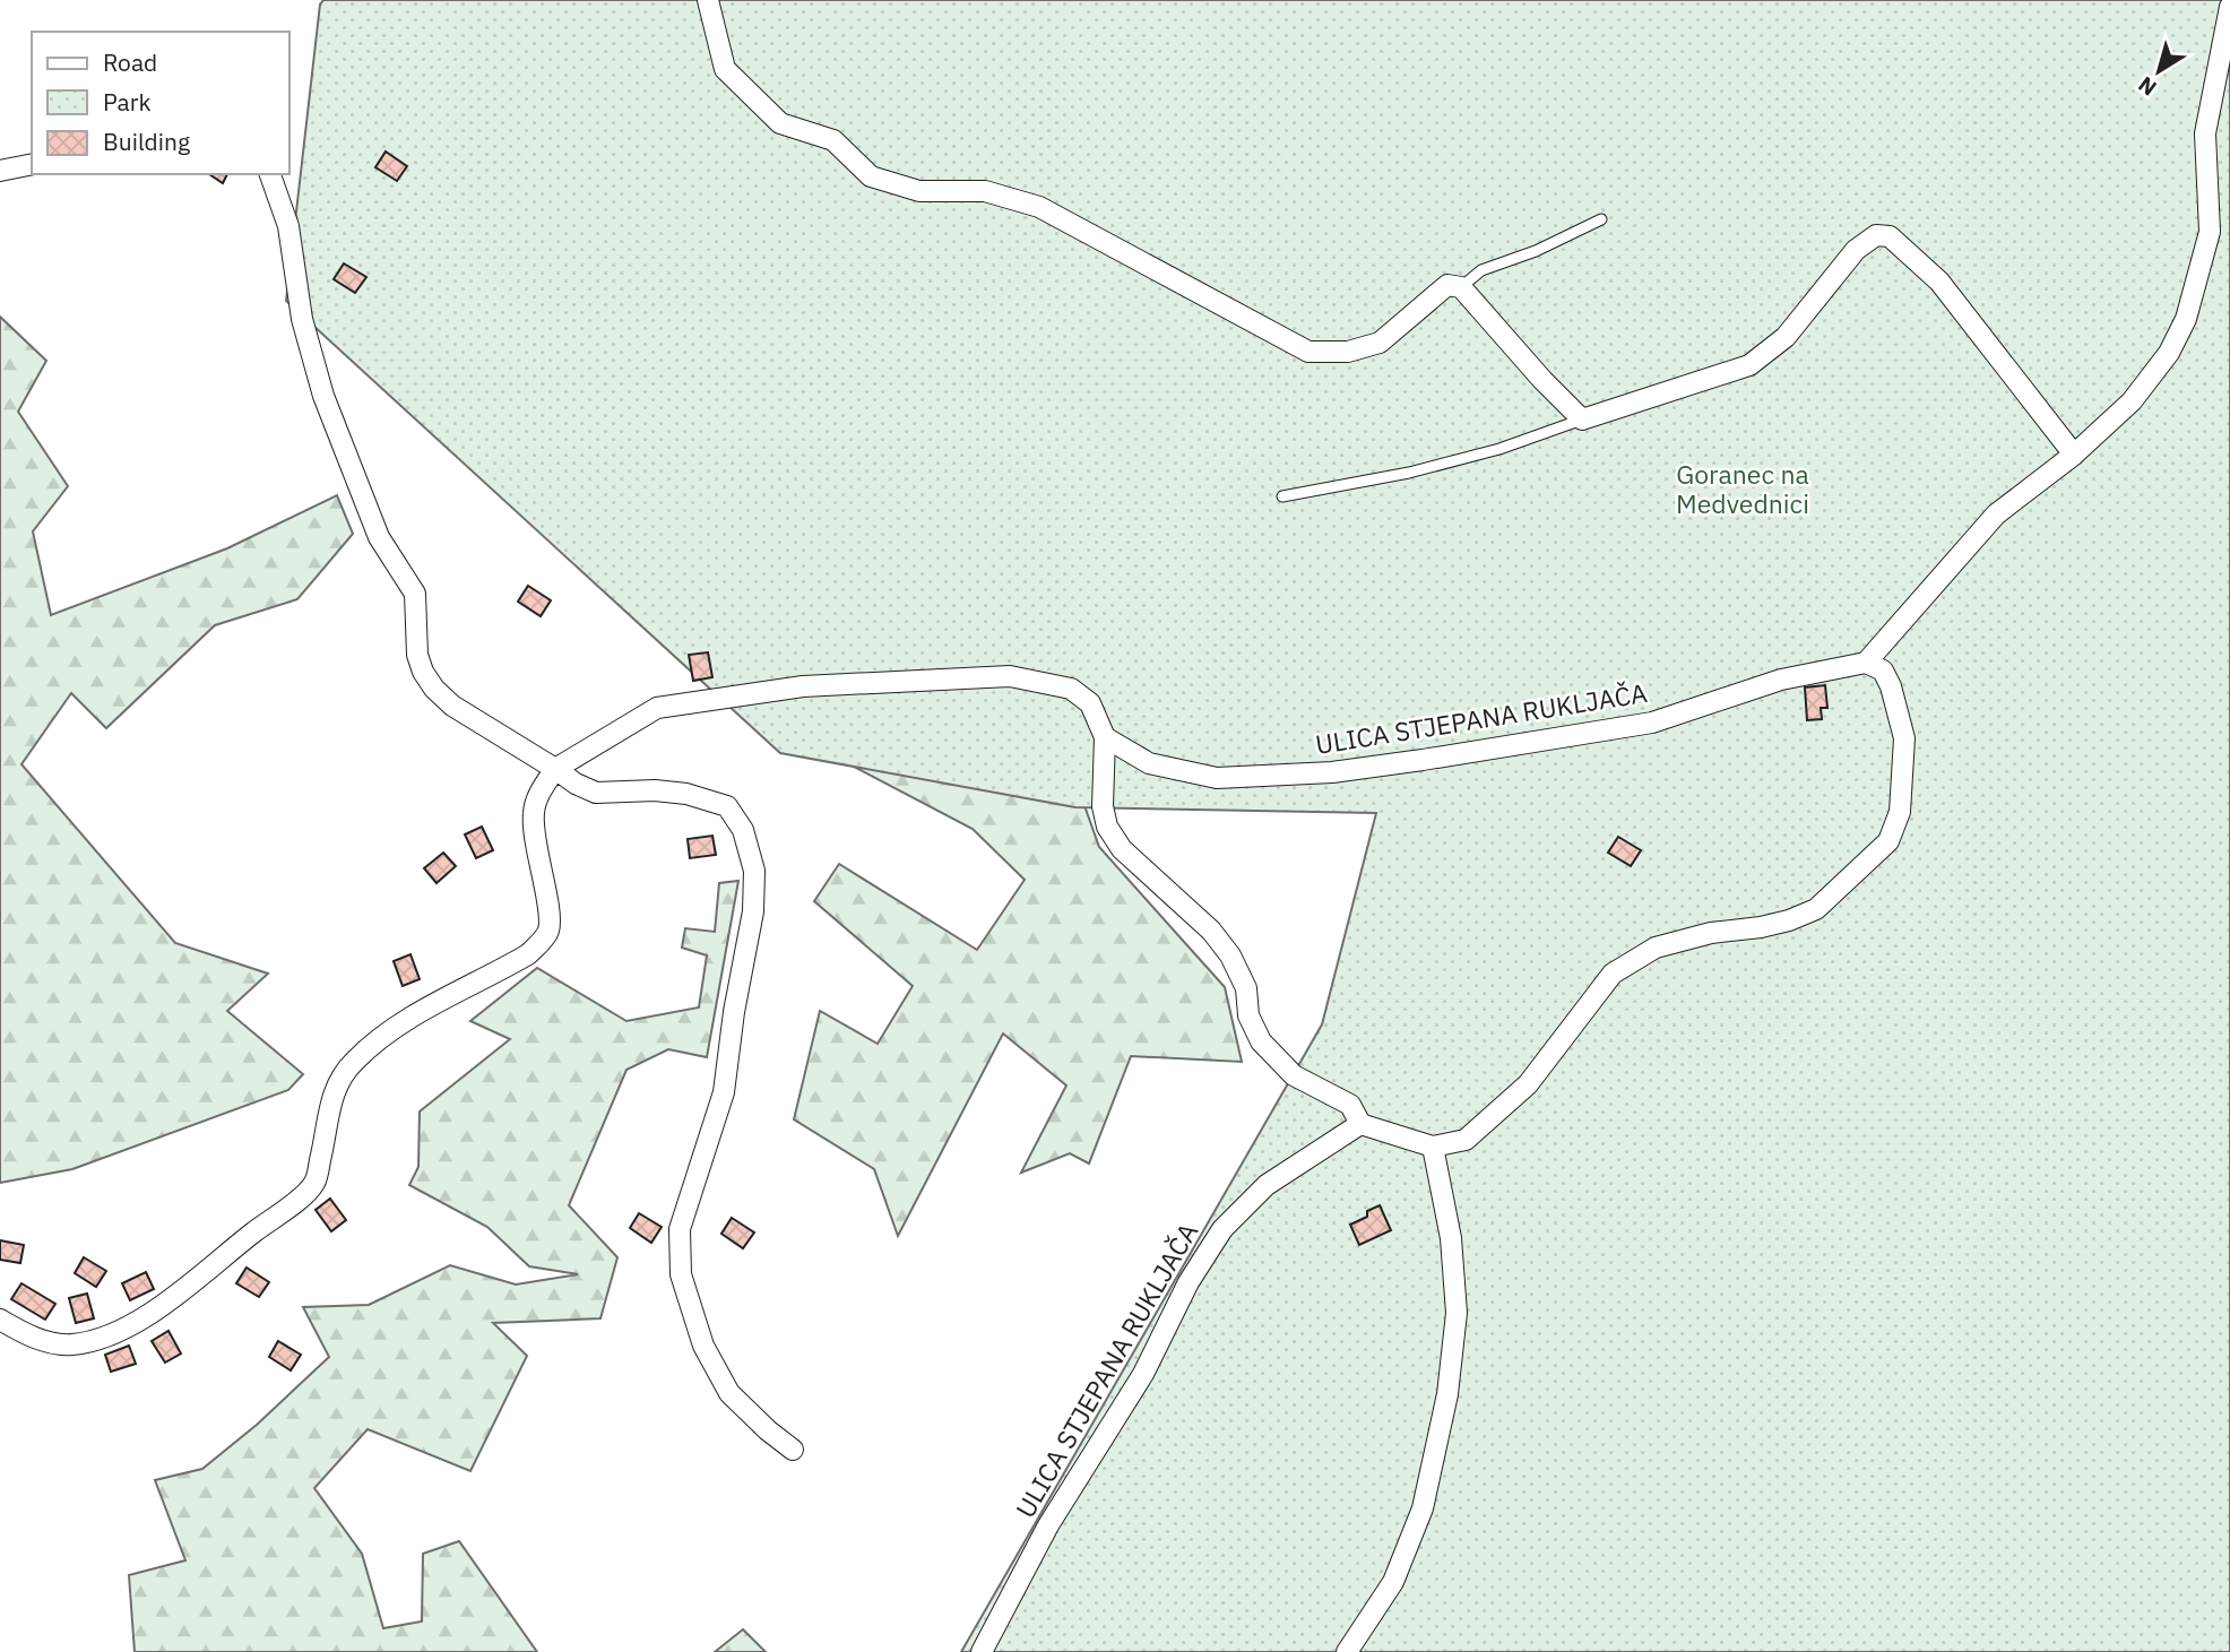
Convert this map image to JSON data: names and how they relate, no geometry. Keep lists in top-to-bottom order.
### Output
{
  "streets": {
    "street": ["ULICA STJEPANA RUKLJAČA"]
  },
  "parks": ["Goranec na Medvednici"],
  "legend": ["Road", "Park", "Building"],
  "north": "bottom left"
}
